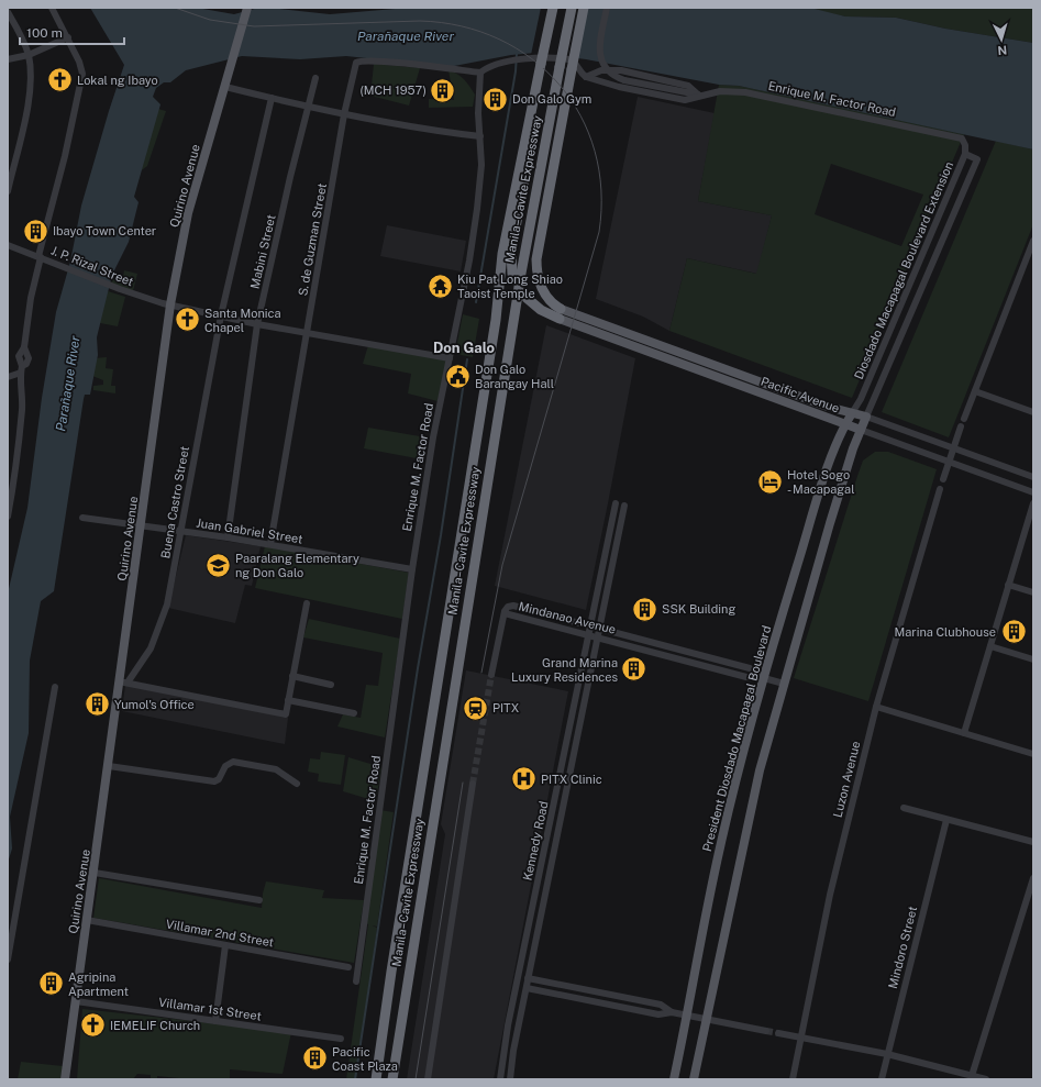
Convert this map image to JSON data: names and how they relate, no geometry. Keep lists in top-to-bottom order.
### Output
{
  "streets": {
    "highway": ["Manila–Cavite Expressway"],
    "main road": ["Quirino Avenue", "Pacific Avenue", "President Diosdado Macapagal Boulevard"],
    "street": [
      "Enrique M. Factor Road",
      "S. de Guzman Street",
      "Mabini Street",
      "J. P. Rizal Street",
      "Diosdado Macapagal Boulevard Extension",
      "Buena Castro Street",
      "Juan Gabriel Street",
      "Mindanao Avenue",
      "Luzon Avenue",
      "Kennedy Road",
      "Villamar 2nd Street",
      "Mindoro Street",
      "Villamar 1st Street"
    ]
  },
  "crossings": [
    ["Enrique M. Factor Road", "S. de Guzman Street"],
    ["Enrique M. Factor Road", "J. P. Rizal Street"],
    ["Enrique M. Factor Road", "Diosdado Macapagal Boulevard Extension"],
    ["Enrique M. Factor Road", "Juan Gabriel Street"],
    ["Quirino Avenue", "J. P. Rizal Street"],
    ["Quirino Avenue", "Buena Castro Street"],
    ["Quirino Avenue", "Juan Gabriel Street"],
    ["Quirino Avenue", "Villamar 2nd Street"],
    ["Quirino Avenue", "Villamar 1st Street"],
    ["S. de Guzman Street", "J. P. Rizal Street"],
    ["S. de Guzman Street", "Juan Gabriel Street"],
    ["Mabini Street", "J. P. Rizal Street"],
    ["Mabini Street", "Juan Gabriel Street"],
    ["J. P. Rizal Street", "Buena Castro Street"],
    ["Diosdado Macapagal Boulevard Extension", "Pacific Avenue"],
    ["Diosdado Macapagal Boulevard Extension", "President Diosdado Macapagal Boulevard"],
    ["Pacific Avenue", "President Diosdado Macapagal Boulevard"],
    ["Buena Castro Street", "Juan Gabriel Street"],
    ["Mindanao Avenue", "President Diosdado Macapagal Boulevard"],
    ["Mindanao Avenue", "Kennedy Road"]
  ],
  "districts": ["Don Galo"],
  "water": ["Parañaque River"],
  "places": {
    "church": ["Lokal ng Ibayo", "Santa Monica Chapel", "IEMELIF Church"],
    "building": [
      "(MCH 1957)",
      "Don Galo Gym",
      "Ibayo Town Center",
      "SSK Building",
      "Marina Clubhouse",
      "Grand Marina Luxury Residences",
      "Yumol's Office",
      "Agripina Apartment",
      "Pacific Coast Plaza"
    ],
    "temple": ["Kiu Pat Long Shiao Taoist Temple"],
    "public building": ["Don Galo Barangay Hall"],
    "hotel": ["Hotel Sogo - Macapagal"],
    "school or university": ["Paaralang Elementary ng Don Galo"],
    "station": ["PITX"],
    "hospital": ["PITX Clinic"]
  },
  "scale_bar": "100 m",
  "north": "bottom"
}
